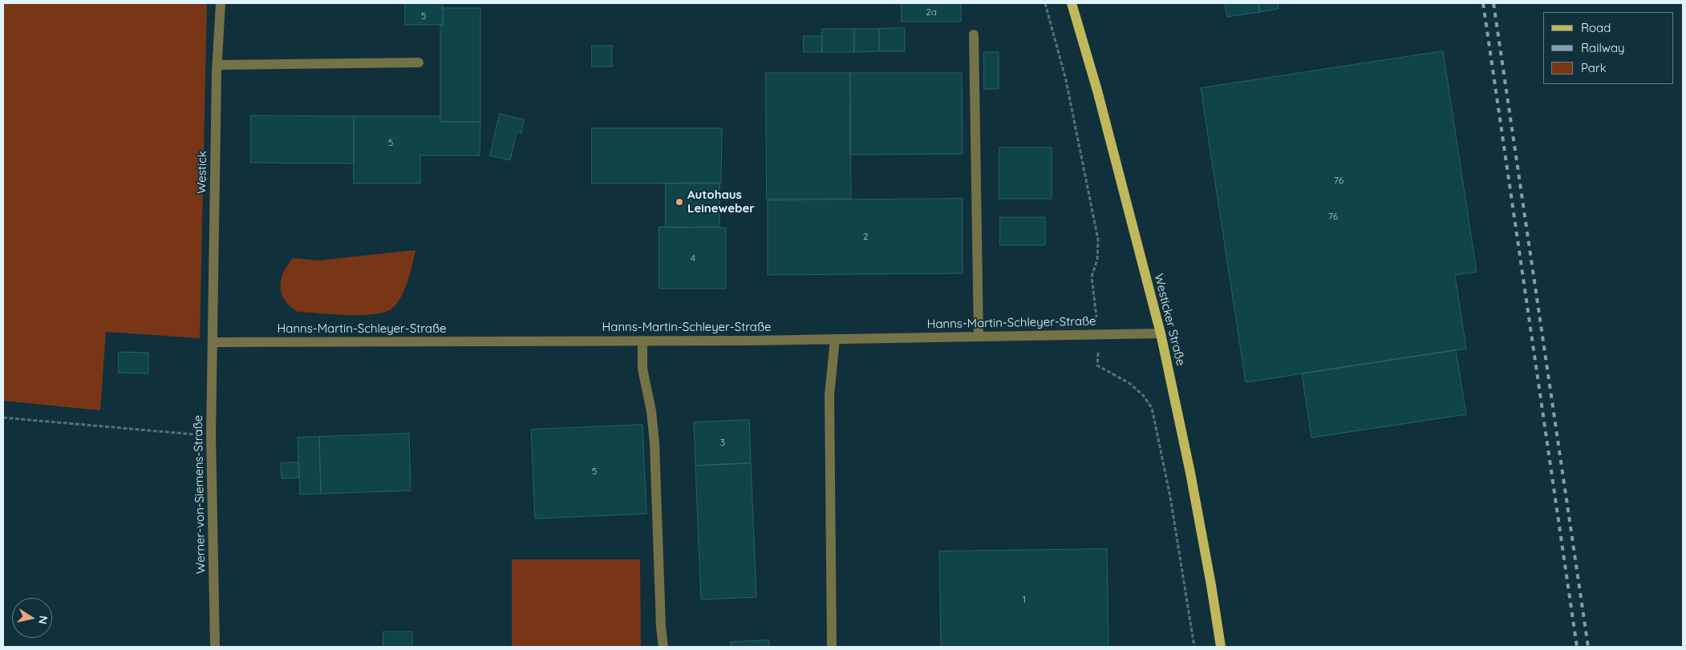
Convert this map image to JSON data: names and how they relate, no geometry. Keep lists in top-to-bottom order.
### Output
{
  "streets": {
    "main road": ["Westicker Straße"],
    "street": ["Westick", "Hanns-Martin-Schleyer-Straße", "Werner-von-Siemens-Straße"]
  },
  "crossings": [
    ["Westick", "Hanns-Martin-Schleyer-Straße"],
    ["Westick", "Werner-von-Siemens-Straße"],
    ["Westicker Straße", "Hanns-Martin-Schleyer-Straße"],
    ["Hanns-Martin-Schleyer-Straße", "Werner-von-Siemens-Straße"]
  ],
  "places": ["Autohaus Leineweber"],
  "house_numbers": [
    "2a",
    "5",
    "5",
    "76",
    "76",
    "2",
    "4",
    "3",
    "5",
    "1"
  ],
  "legend": ["Road", "Railway", "Park"],
  "north": "right"
}
